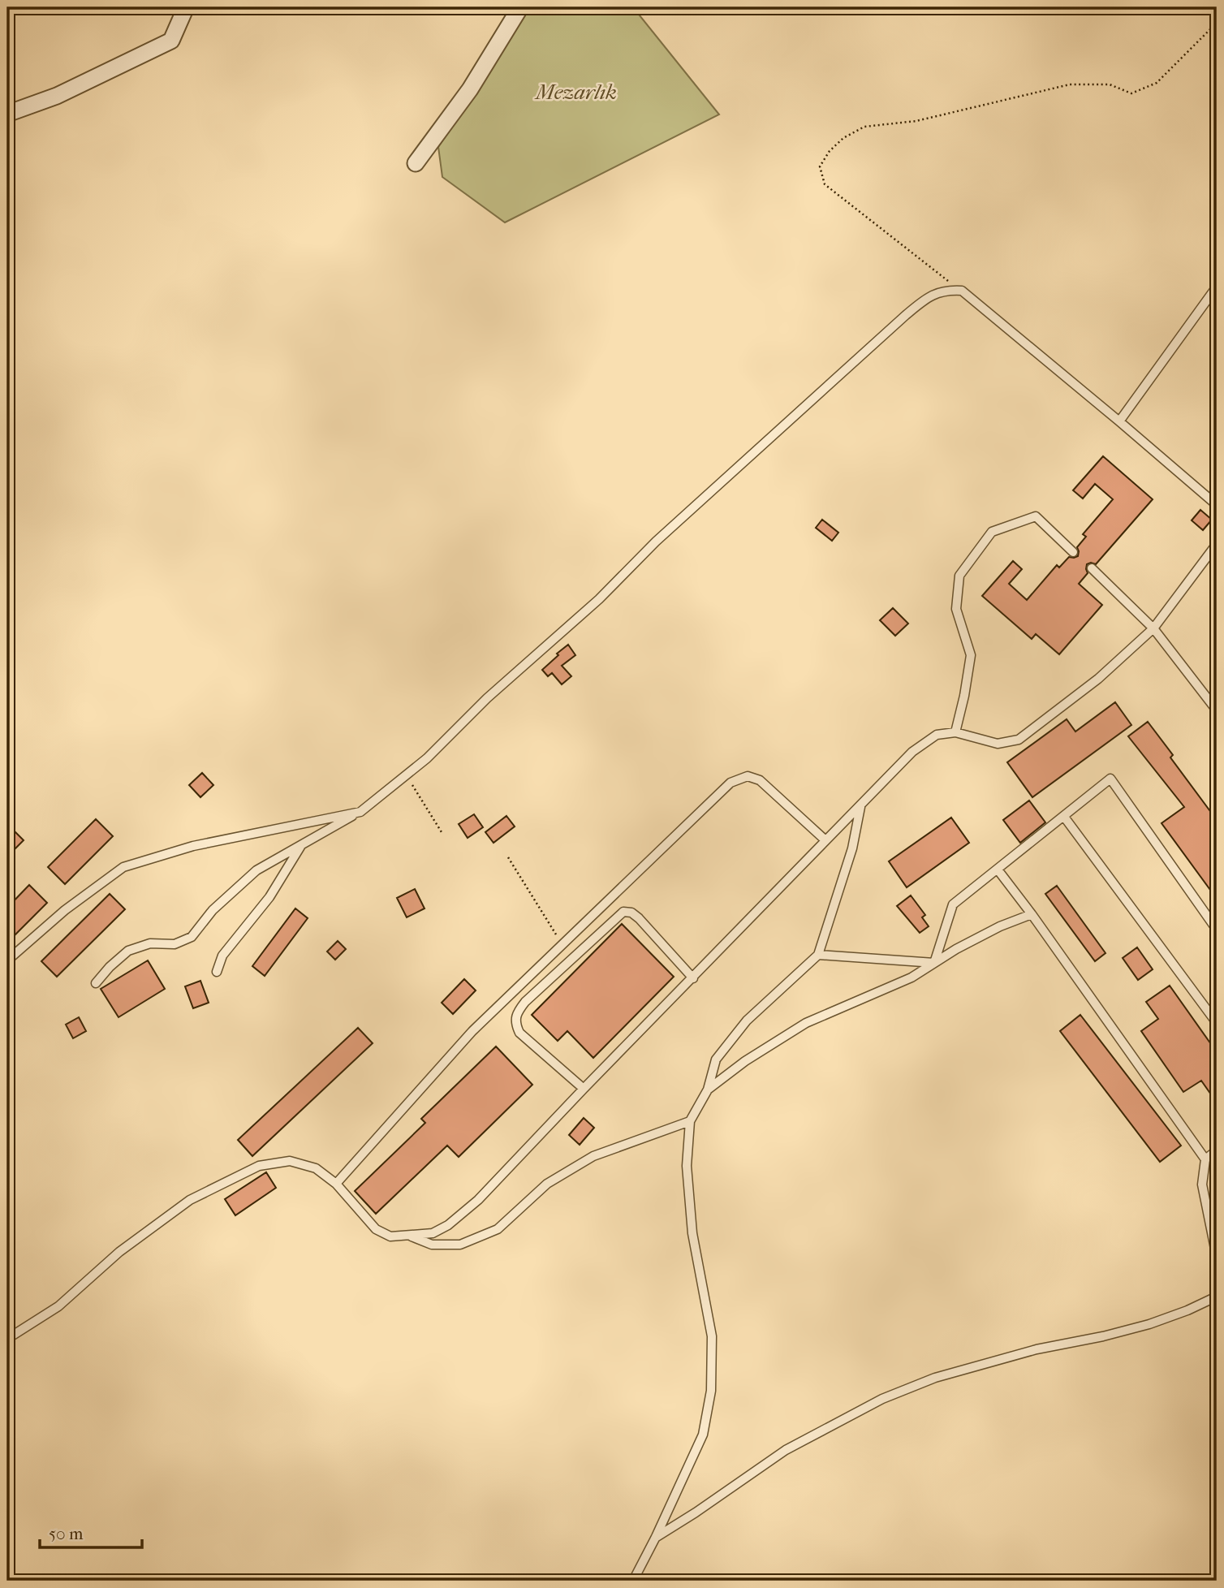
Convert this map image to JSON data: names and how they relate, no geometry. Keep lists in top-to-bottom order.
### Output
{
  "parks": ["Mezarlık"],
  "scale_bar": "50 m"
}
